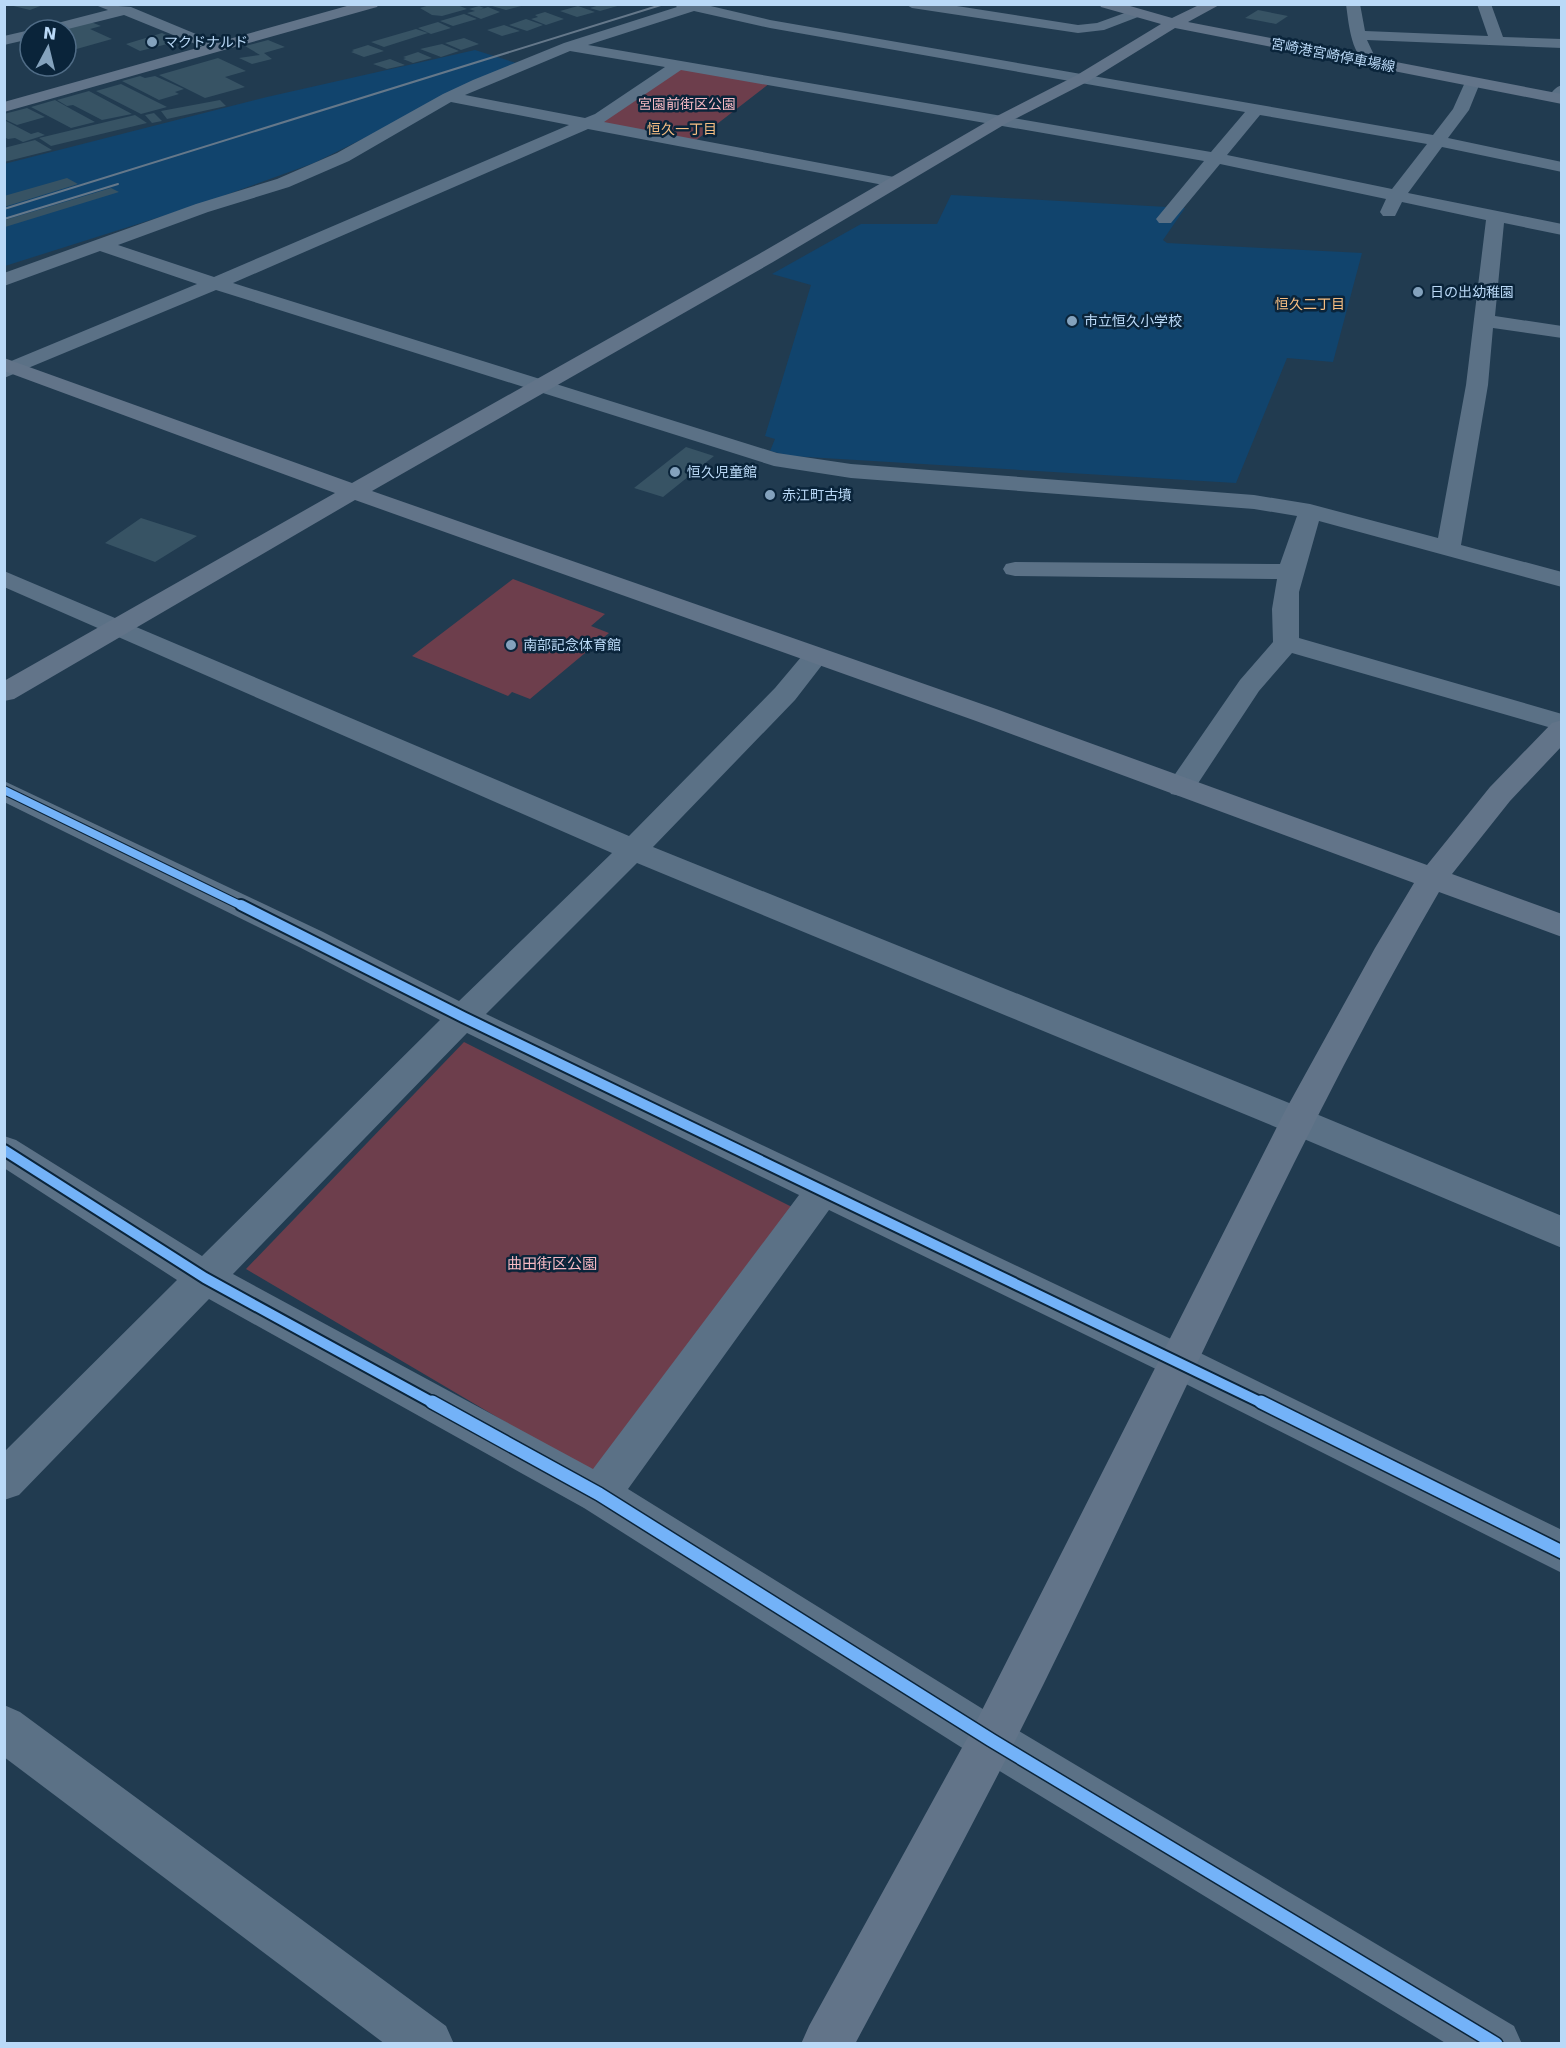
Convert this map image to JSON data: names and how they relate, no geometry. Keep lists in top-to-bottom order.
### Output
{
  "streets": {
    "street": ["宮崎港宮崎停車場線"]
  },
  "districts": ["恒久一丁目", "恒久二丁目"],
  "parks": ["宮園前街区公園", "曲田街区公園"],
  "places": [
    "マクドナルド",
    "日の出幼稚園",
    "市立恒久小学校",
    "恒久児童館",
    "赤江町古墳",
    "南部記念体育館"
  ],
  "north": "top"
}
